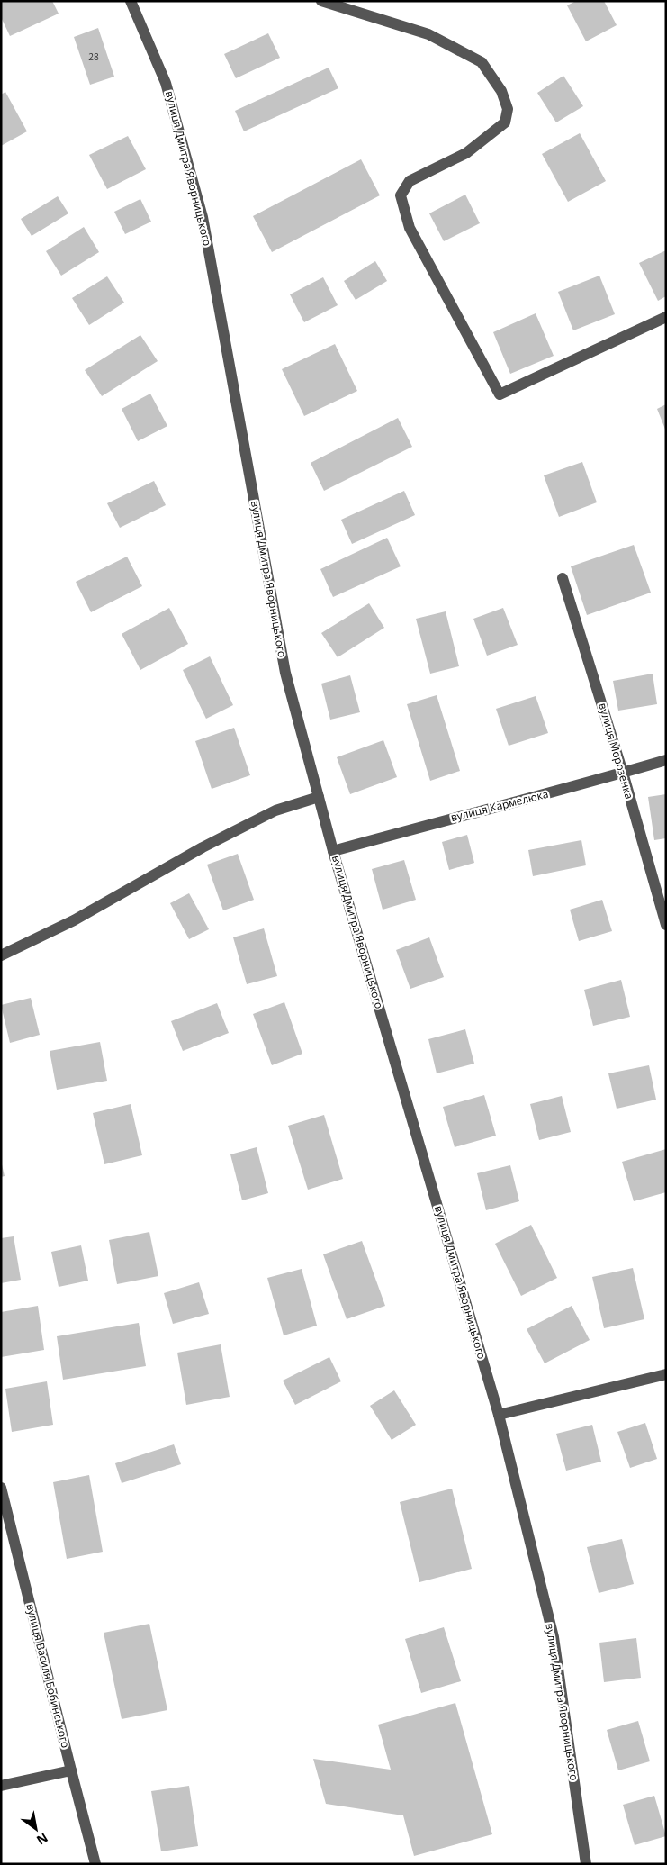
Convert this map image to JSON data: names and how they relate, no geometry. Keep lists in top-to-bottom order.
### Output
{
  "streets": {
    "street": [
      "вулиця Дмитра Яворницького",
      "вулиця Морозенка",
      "вулиця Кармелюка",
      "вулиця Василя Бобинського"
    ]
  },
  "crossings": [
    ["вулиця Дмитра Яворницького", "вулиця Кармелюка"],
    ["вулиця Морозенка", "вулиця Кармелюка"]
  ],
  "house_numbers": ["28"],
  "north": "bottom right"
}
